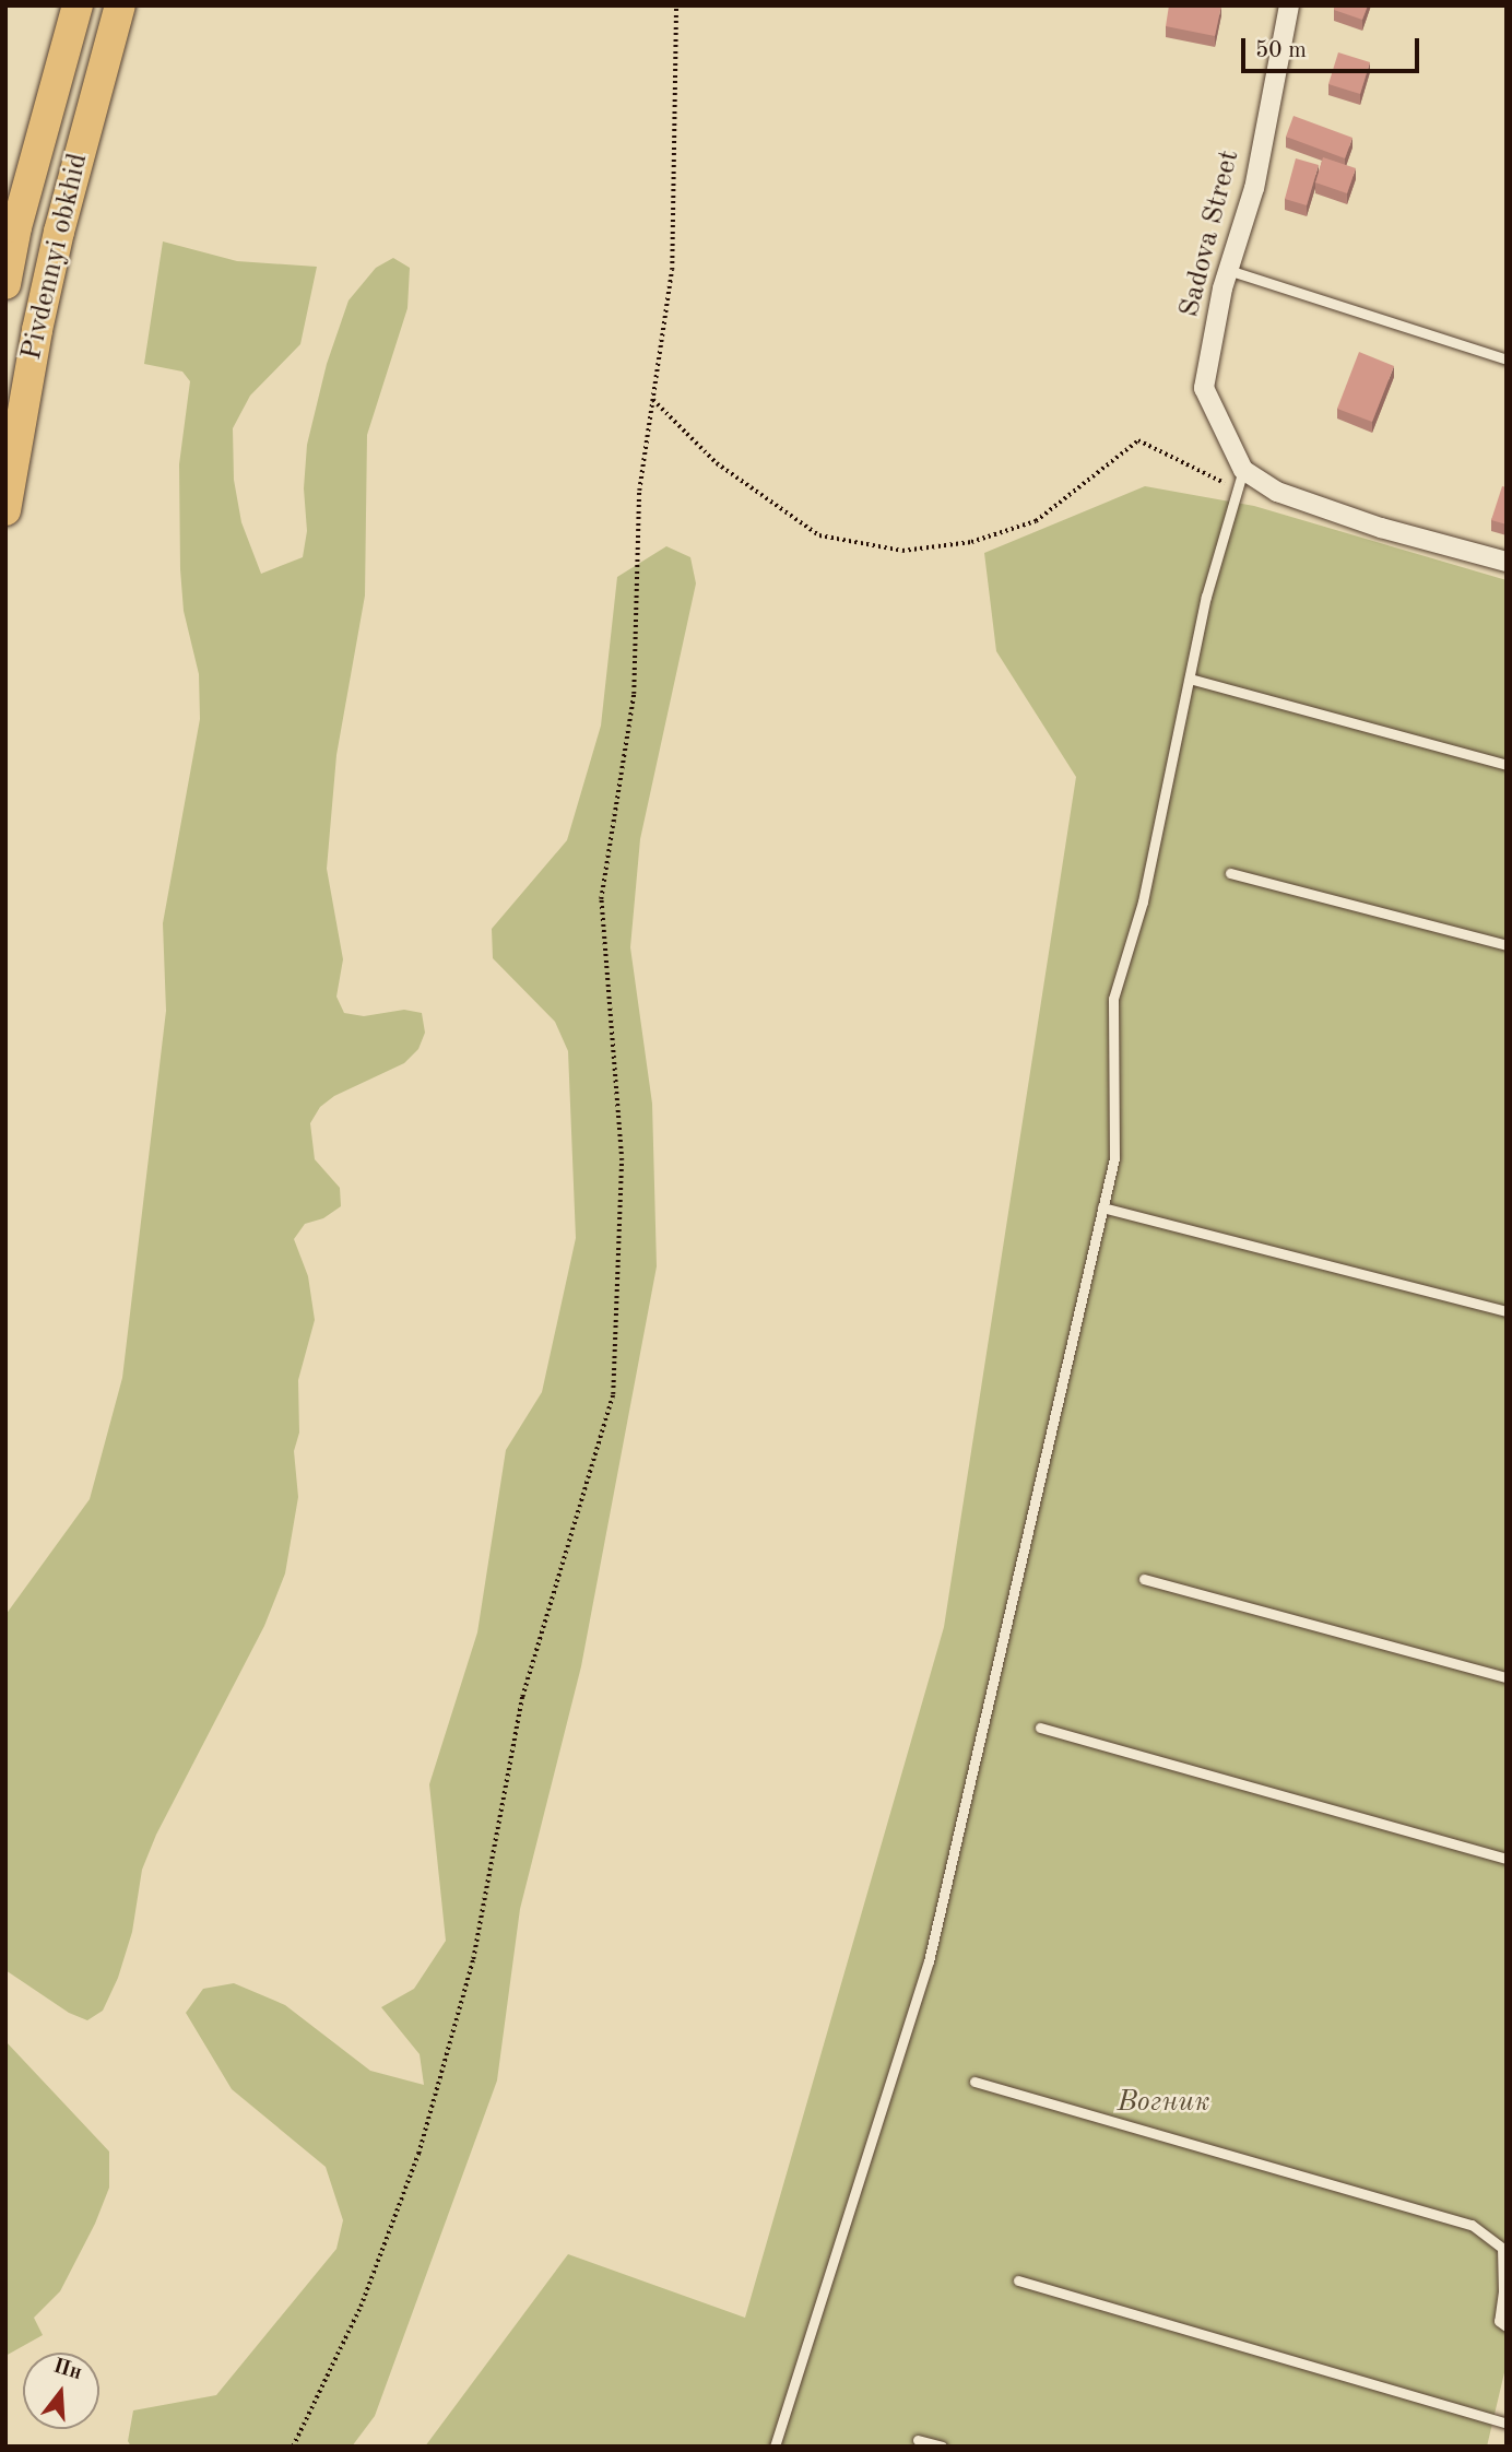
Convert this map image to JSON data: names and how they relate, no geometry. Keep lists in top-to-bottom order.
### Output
{
  "streets": {
    "main road": ["Pivdennyi obkhid"],
    "street": ["Sadova Street"]
  },
  "parks": ["Вогник"],
  "scale_bar": "50 m",
  "north": "top"
}
